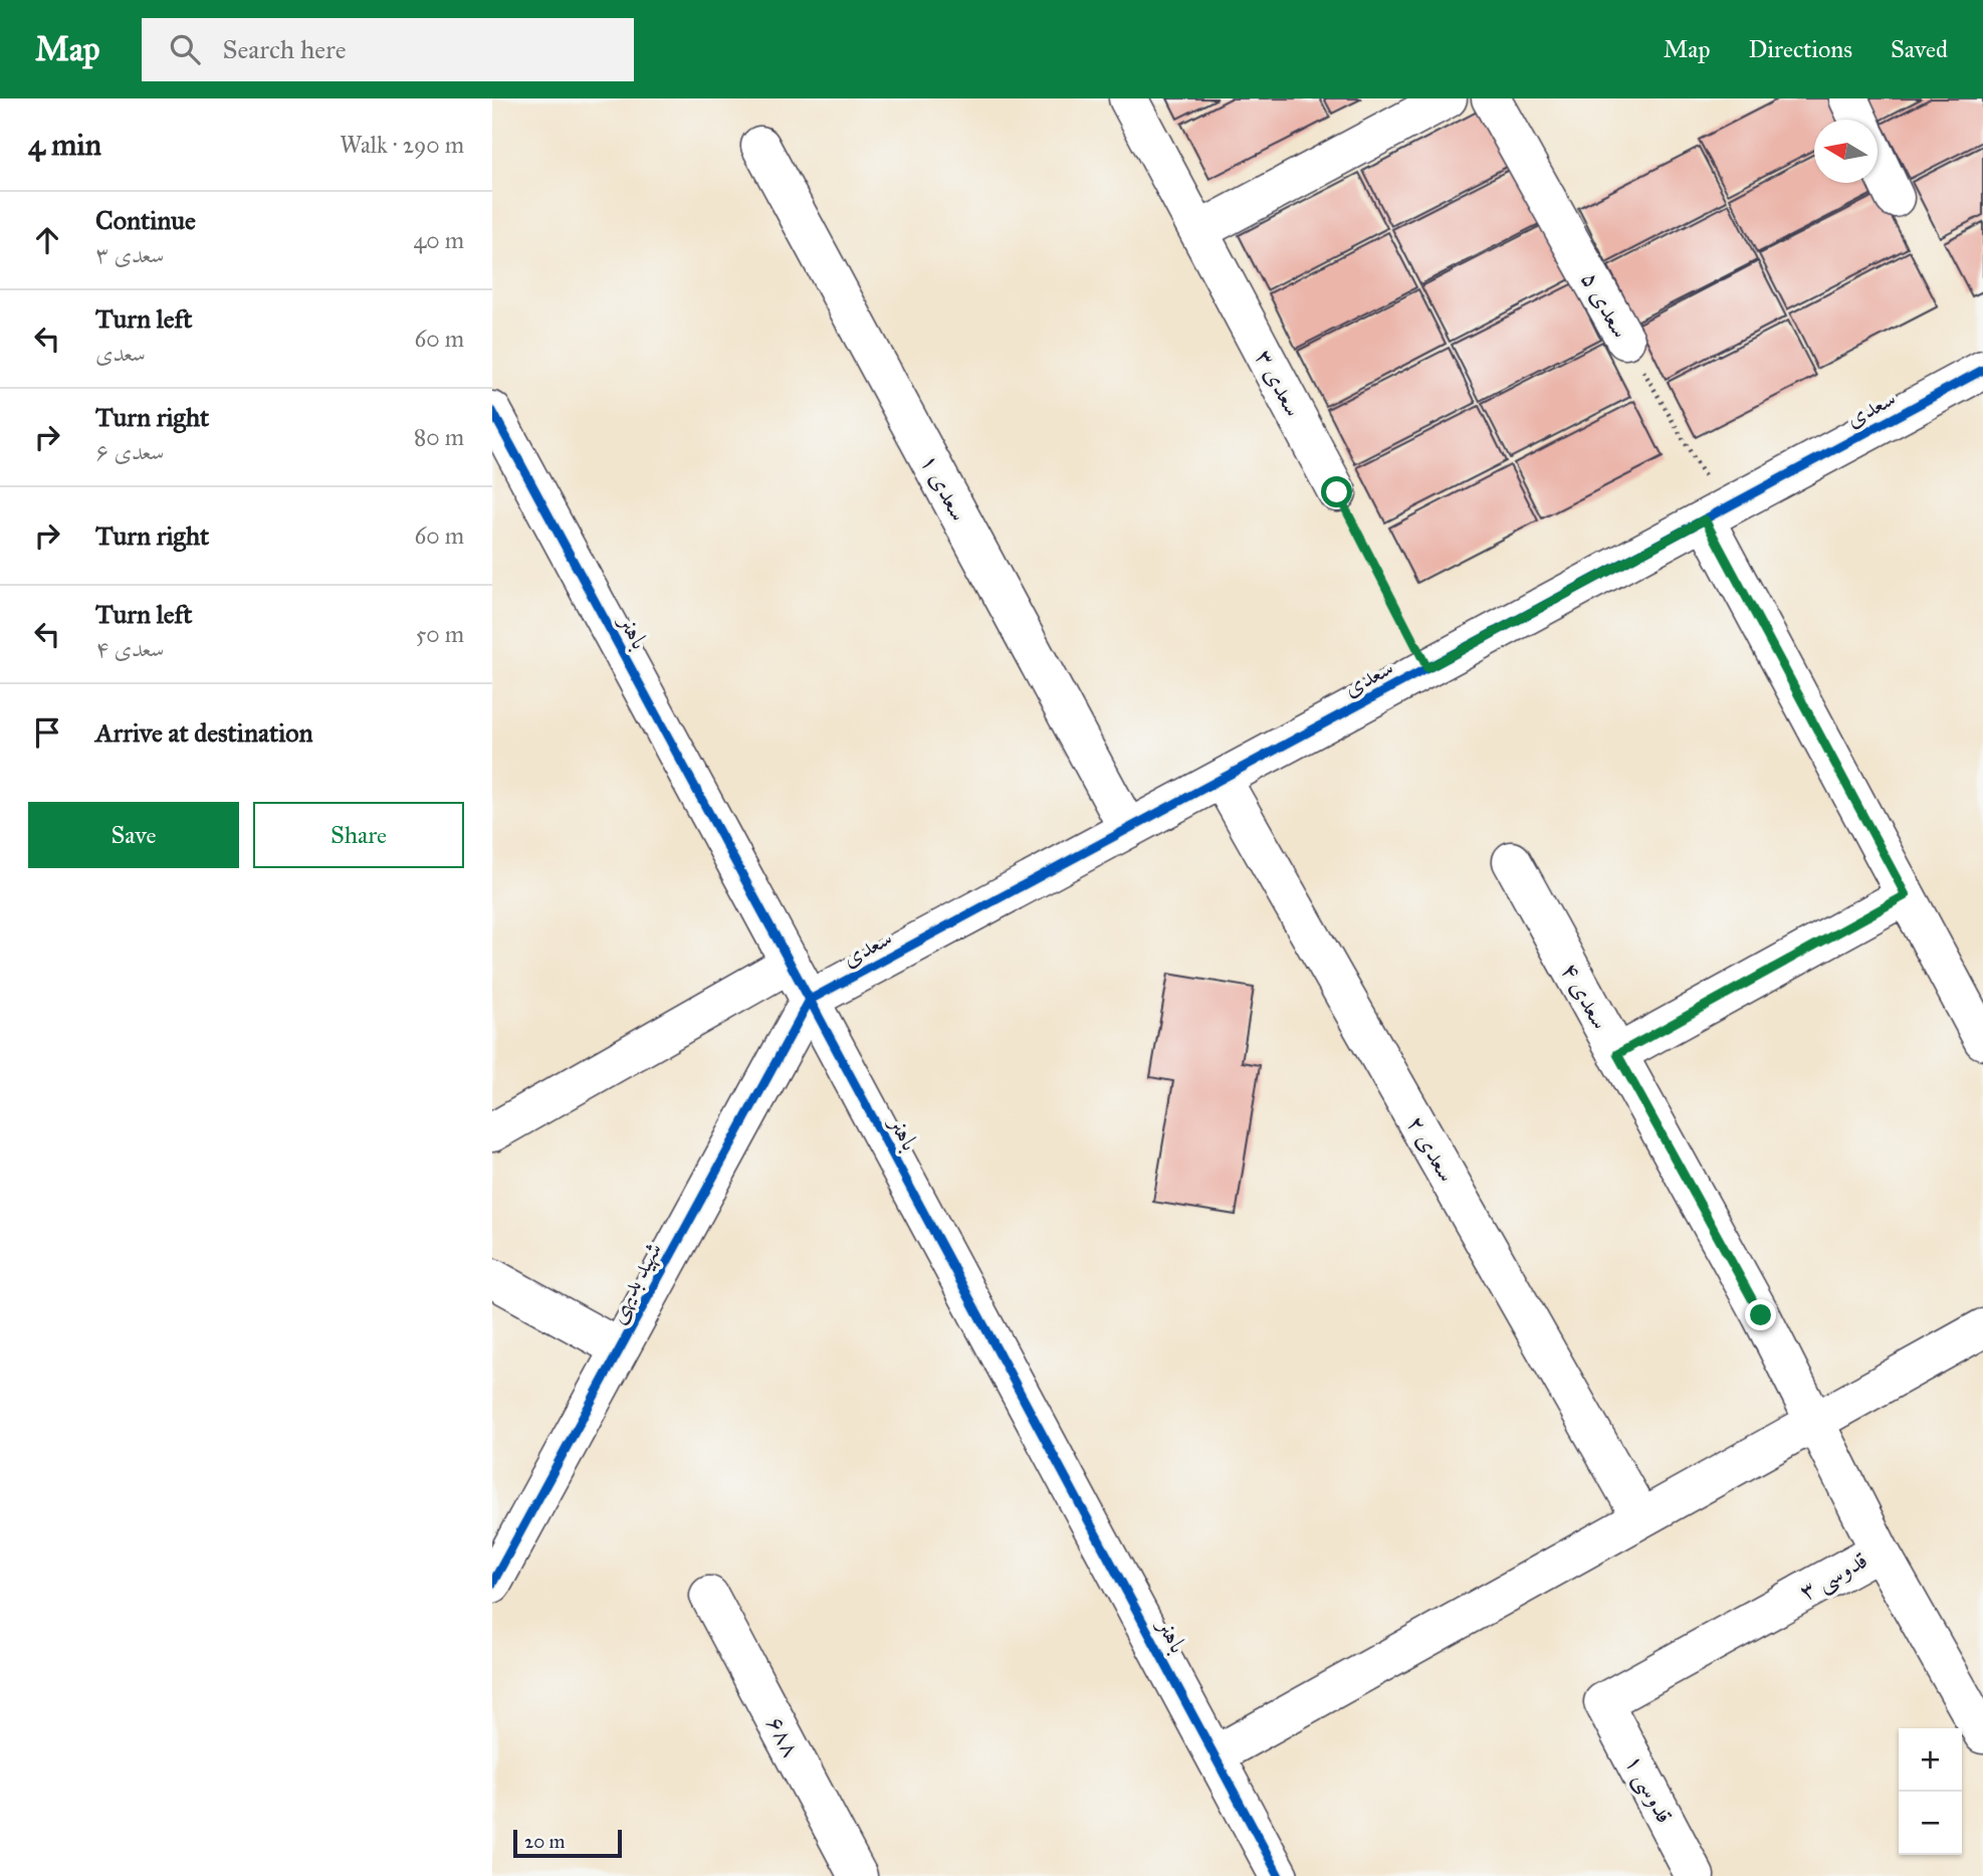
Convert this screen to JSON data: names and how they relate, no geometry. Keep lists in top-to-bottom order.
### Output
{
  "streets": {
    "street": [
      "سعدی ۵",
      "سعدی ۳",
      "سعدی",
      "سعدی ۱",
      "باهنر",
      "سعدی ۴",
      "سعدی ۲",
      "شهید بدیهی",
      "قدوسی ۳",
      "۶۸۸",
      "قدوسی ۱"
    ]
  },
  "crossings": [
    ["سعدی ۵", "سعدی"],
    ["سعدی", "سعدی ۱"],
    ["سعدی", "باهنر"],
    ["سعدی", "سعدی ۲"],
    ["سعدی", "شهید بدیهی"],
    ["باهنر", "شهید بدیهی"],
    ["سعدی ۴", "قدوسی ۳"],
    ["قدوسی ۳", "قدوسی ۱"]
  ],
  "scale_bar": "20 m",
  "north": "left",
  "page": {
    "header": "Map",
    "search": "Search here",
    "nav": ["Map", "Directions", "Saved"],
    "heading": ["4 min", "Walk · 290 m"],
    "list": [
      ["Continue", "سعدی ۳", "40 m"],
      ["Turn left", "سعدی", "60 m"],
      ["Turn right", "سعدی ۶", "80 m"],
      ["Turn right", "60 m"],
      ["Turn left", "سعدی ۴", "50 m"],
      "Arrive at destination"
    ],
    "buttons": ["Save", "Share"],
    "map_buttons": ["+", "−"],
    "scale": "20 m"
  }
}
